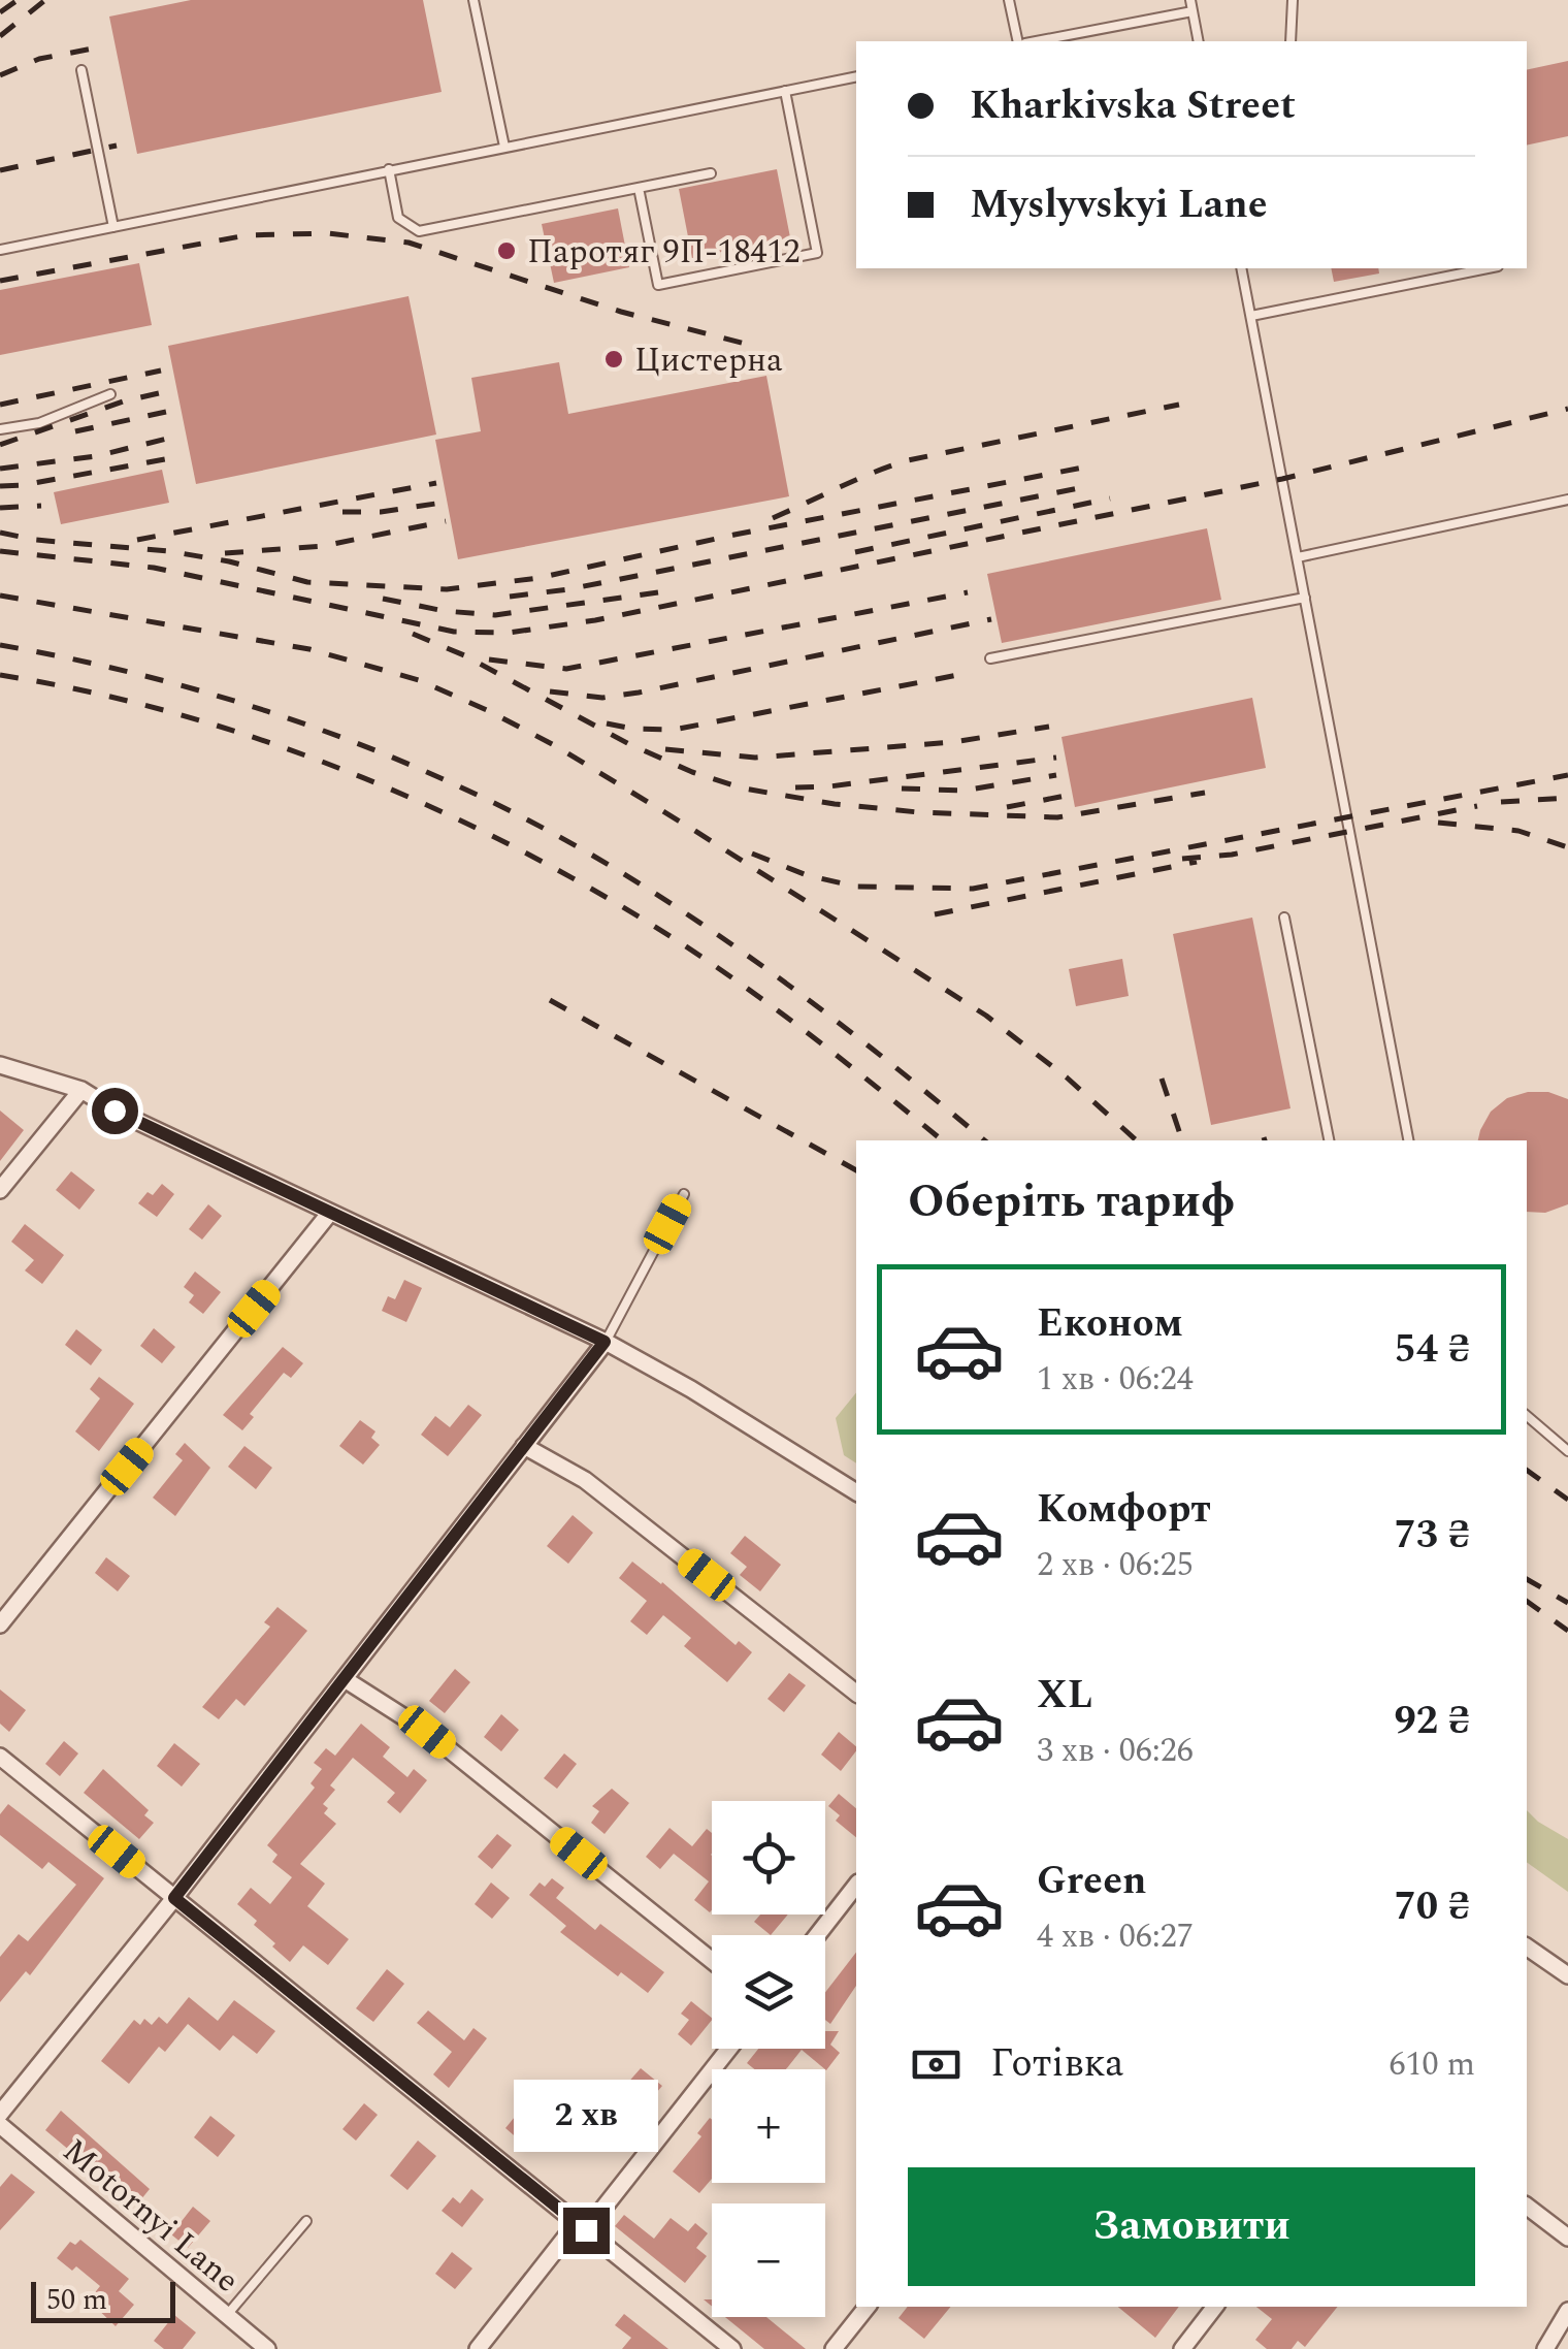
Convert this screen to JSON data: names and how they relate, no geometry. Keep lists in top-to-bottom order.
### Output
{
  "streets": {
    "street": ["Motornyi Lane"]
  },
  "places": ["Паротяг 9П-18412", "Цистерна"],
  "scale_bar": "50 m",
  "page": {
    "banner": ["Kharkivska Street", "Myslyvskyi Lane"],
    "heading": "Оберіть тариф",
    "list": [
      {
        "name": "Економ",
        "note": "1 хв · 06:24",
        "value": "54 ₴"
      },
      {
        "name": "Комфорт",
        "note": "2 хв · 06:25",
        "value": "73 ₴"
      },
      {
        "name": "XL",
        "note": "3 хв · 06:26",
        "value": "92 ₴"
      },
      {
        "name": "Green",
        "note": "4 хв · 06:27",
        "value": "70 ₴"
      }
    ],
    "map_buttons": ["+", "−"],
    "pay": ["Готівка", "610 m"],
    "bubble": "2 хв",
    "buttons": "Замовити",
    "scale": "50 m"
  }
}
